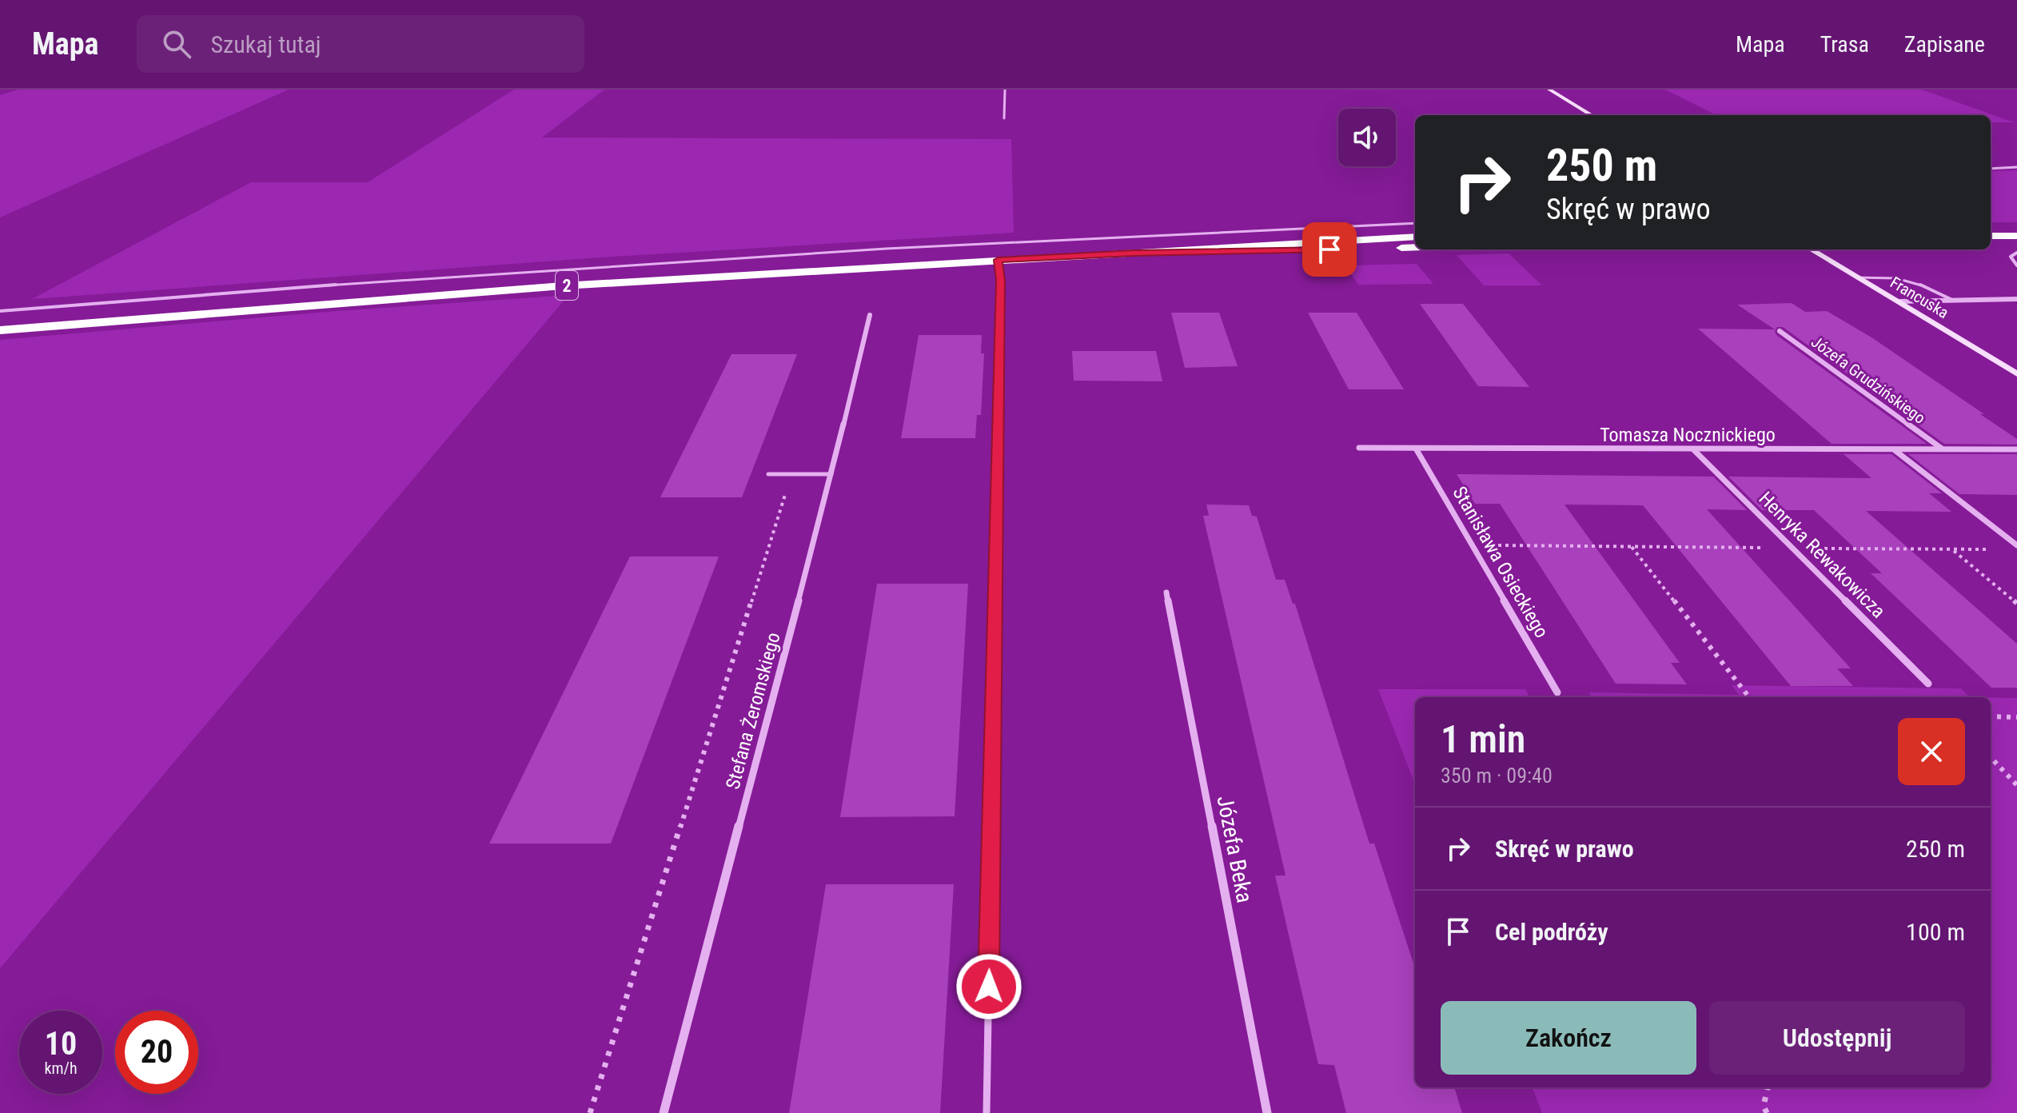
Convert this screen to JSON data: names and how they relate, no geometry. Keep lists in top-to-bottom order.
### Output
{
  "streets": {
    "highway": ["2"],
    "street": [
      "Francuska",
      "Józefa Grudzińskiego",
      "Tomasza Nocznickiego",
      "Henryka Rewakowicza",
      "Stanisława Osieckiego",
      "Stefana Żeromskiego",
      "Józefa Beka"
    ]
  },
  "crossings": [
    ["Józefa Grudzińskiego", "Tomasza Nocznickiego"],
    ["Tomasza Nocznickiego", "Henryka Rewakowicza"],
    ["Tomasza Nocznickiego", "Stanisława Osieckiego"]
  ],
  "page": {
    "header": "Mapa",
    "search": "Szukaj tutaj",
    "nav": ["Mapa", "Trasa", "Zapisane"],
    "turn": ["250 m", "Skręć w prawo"],
    "heading": ["1 min", "350 m · 09:40"],
    "list": [
      {
        "name": "Skręć w prawo",
        "value": "250 m"
      },
      {
        "name": "Cel podróży",
        "value": "100 m"
      }
    ],
    "buttons": ["Zakończ", "Udostępnij"],
    "speed": "10 km/h",
    "limit": "20"
  }
}
